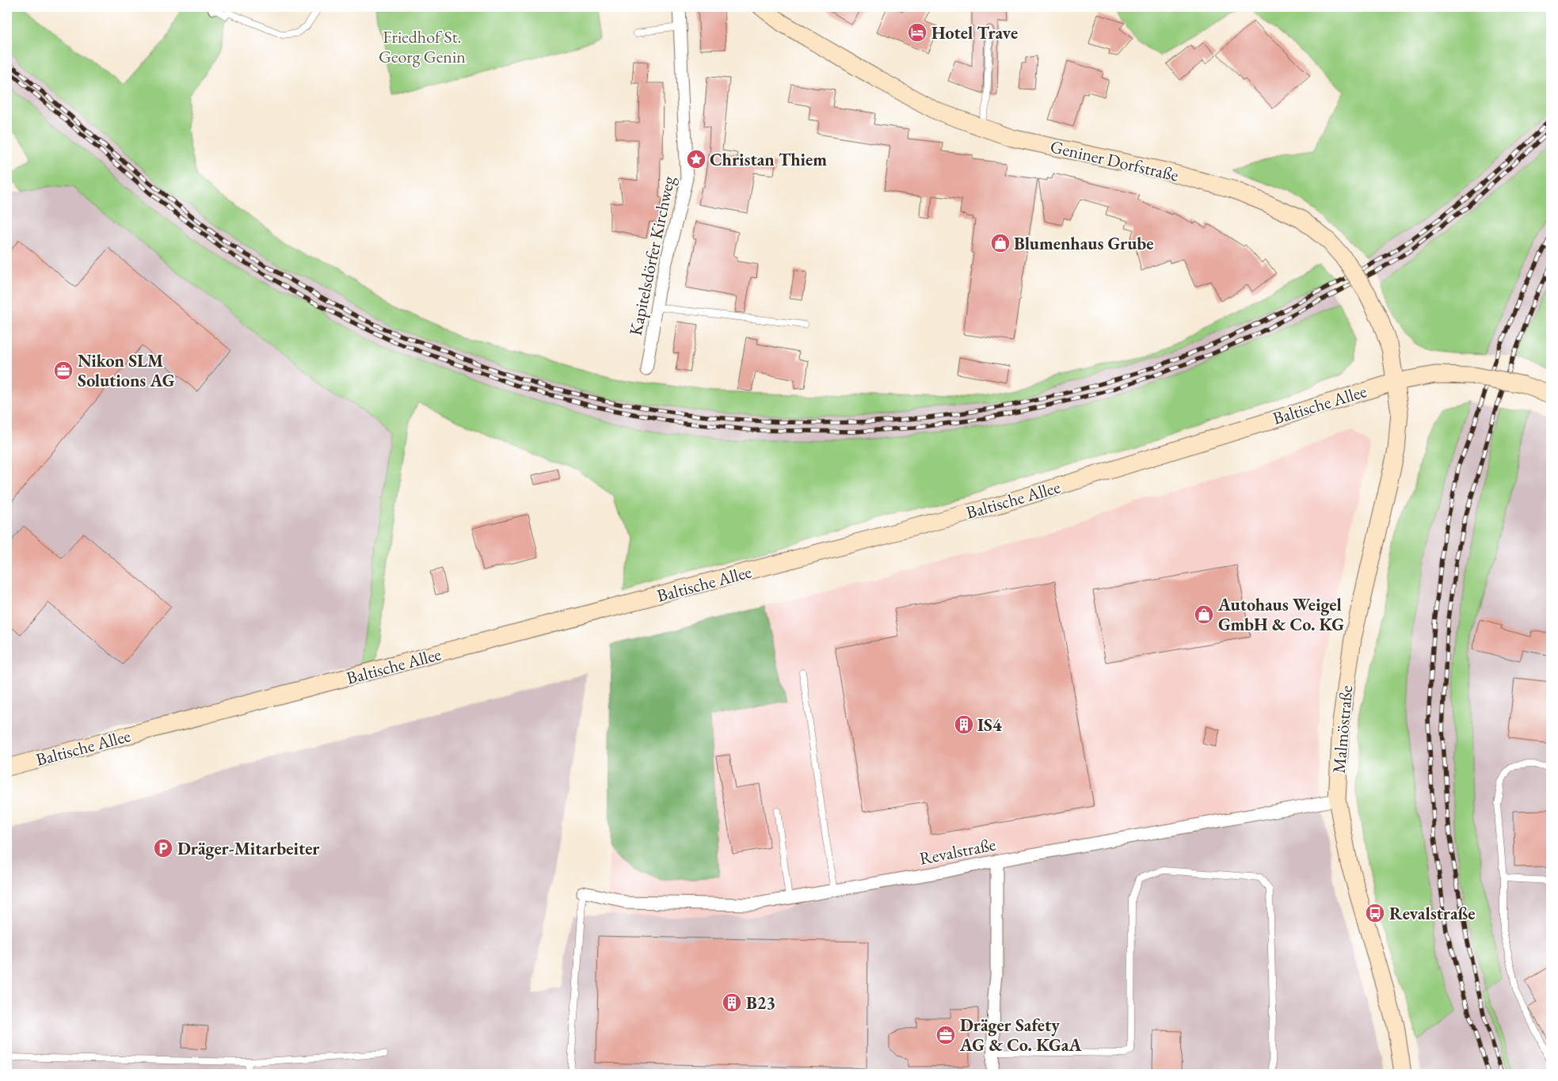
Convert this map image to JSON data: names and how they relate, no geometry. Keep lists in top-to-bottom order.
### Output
{
  "streets": {
    "main road": ["Geniner Dorfstraße", "Baltische Allee", "Malmöstraße"],
    "street": ["Kapitelsdörfer Kirchweg", "Revalstraße"]
  },
  "crossings": [
    ["Geniner Dorfstraße", "Baltische Allee"],
    ["Geniner Dorfstraße", "Malmöstraße"],
    ["Baltische Allee", "Malmöstraße"],
    ["Malmöstraße", "Revalstraße"]
  ],
  "parks": ["Friedhof St. Georg Genin"],
  "places": {
    "hotel": ["Hotel Trave"],
    "place": ["Christan Thiem"],
    "shop": ["Blumenhaus Grube", "Autohaus Weigel GmbH & Co. KG"],
    "office": ["Nikon SLM Solutions AG", "Dräger Safety AG & Co. KGaA"],
    "building": ["IS4", "B23"],
    "parking": ["Dräger-Mitarbeiter"],
    "bus stop": ["Revalstraße"]
  }
}
